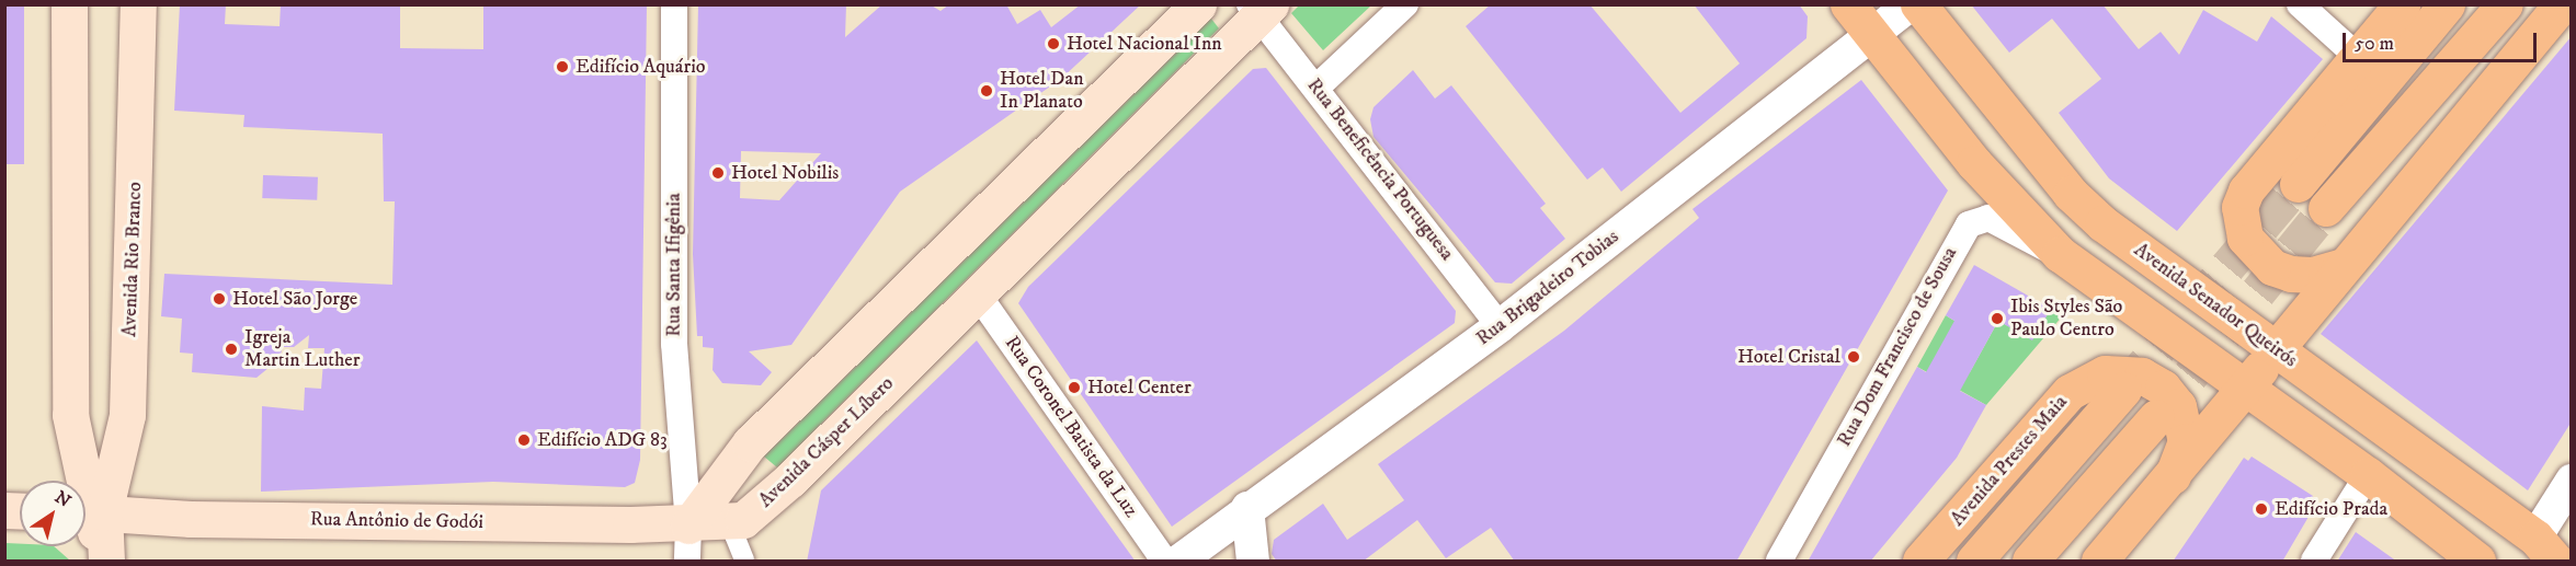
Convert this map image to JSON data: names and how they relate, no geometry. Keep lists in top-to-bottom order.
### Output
{
  "streets": {
    "main road": [
      "Avenida Rio Branco",
      "Avenida Senador Queirós",
      "Avenida Cásper Líbero",
      "Avenida Prestes Maia",
      "Rua Antônio de Godói"
    ],
    "street": [
      "Rua Beneficência Portuguesa",
      "Rua Santa Ifigênia",
      "Rua Brigadeiro Tobias",
      "Rua Dom Francisco de Sousa",
      "Rua Coronel Batista da Luz"
    ]
  },
  "crossings": [
    ["Rua Beneficência Portuguesa", "Rua Brigadeiro Tobias"],
    ["Rua Beneficência Portuguesa", "Avenida Cásper Líbero"],
    ["Avenida Rio Branco", "Rua Antônio de Godói"],
    ["Rua Santa Ifigênia", "Avenida Cásper Líbero"],
    ["Rua Santa Ifigênia", "Rua Antônio de Godói"],
    ["Avenida Senador Queirós", "Avenida Prestes Maia"],
    ["Rua Coronel Batista da Luz", "Avenida Cásper Líbero"],
    ["Avenida Cásper Líbero", "Rua Antônio de Godói"]
  ],
  "places": [
    "Hotel Nacional Inn",
    "Edifício Aquário",
    "Hotel Dan In Planato",
    "Hotel Nobilis",
    "Hotel São Jorge",
    "Ibis Styles São Paulo Centro",
    "Igreja Martin Luther",
    "Hotel Cristal",
    "Hotel Center",
    "Edifício ADG 83",
    "Edifício Prada"
  ],
  "scale_bar": "50 m",
  "north": "top right"
}
